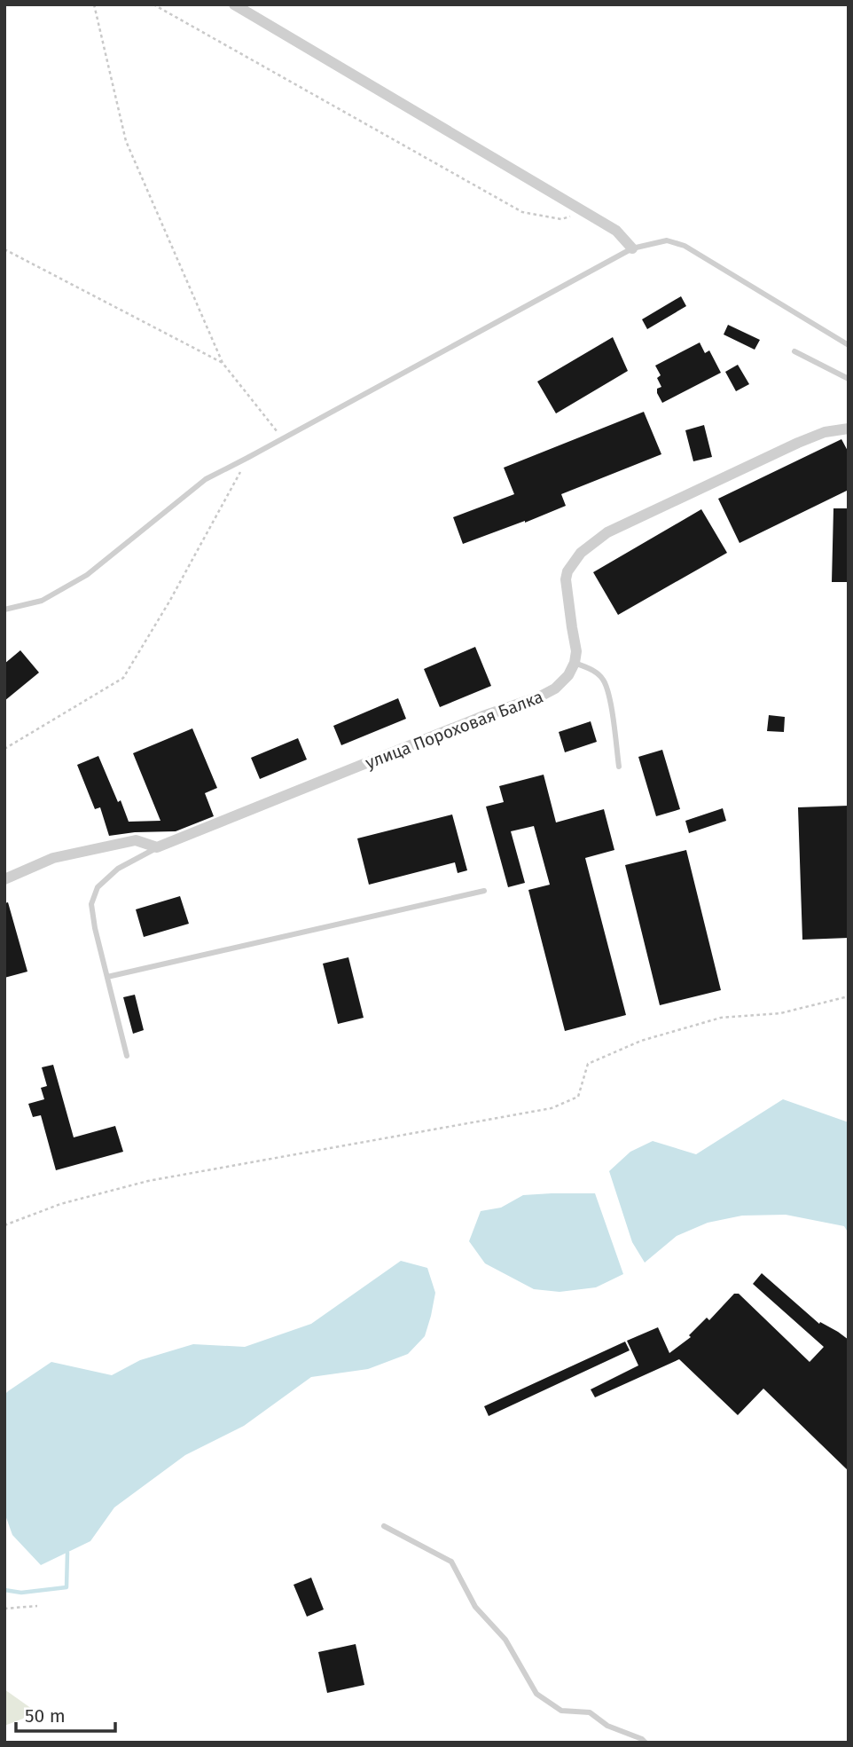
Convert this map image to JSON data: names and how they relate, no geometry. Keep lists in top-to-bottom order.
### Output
{
  "streets": {
    "street": ["улица Пороховая Балка"]
  },
  "scale_bar": "50 m"
}
